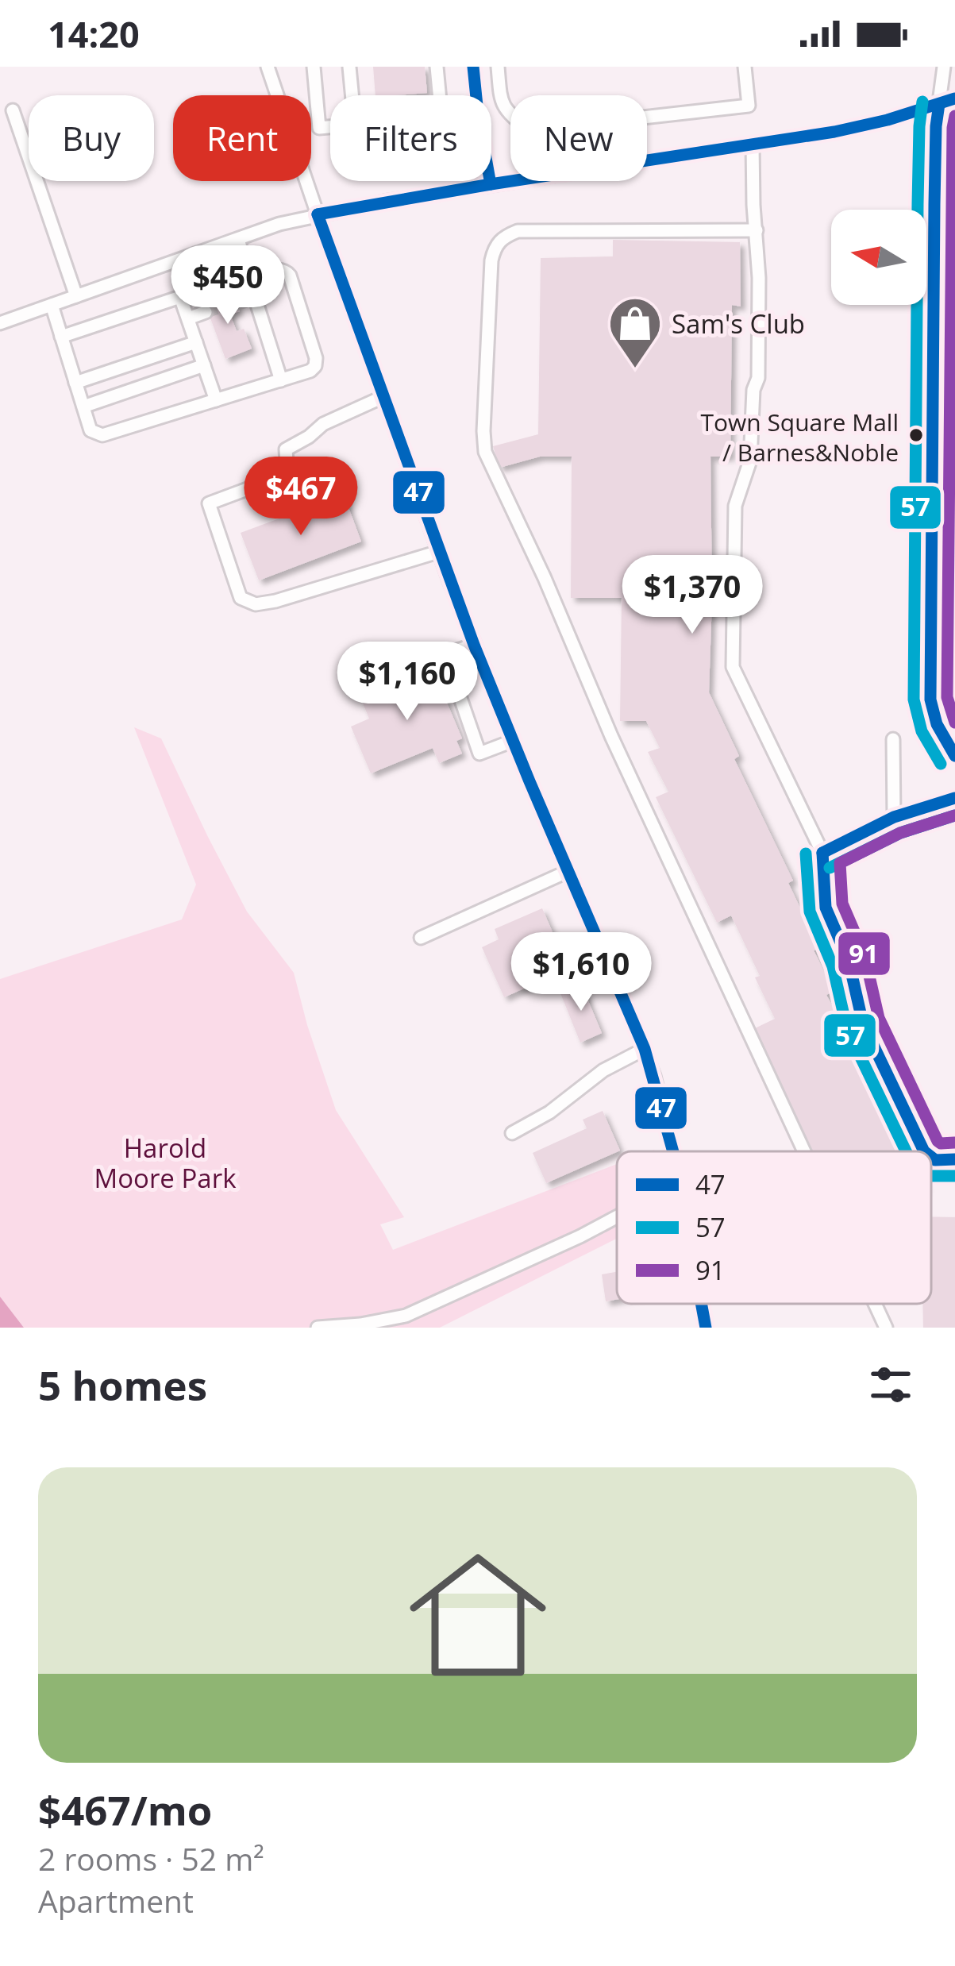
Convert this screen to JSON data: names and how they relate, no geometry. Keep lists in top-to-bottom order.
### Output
{
  "parks": ["Harold Moore Park"],
  "places": {
    "shop": ["Sam's Club"],
    "other": ["Town Square Mall / Barnes&Noble"]
  },
  "lines": ["transit line 47", "transit line 57", "transit line 91"],
  "legend": ["47", "57", "91"],
  "north": "left",
  "page": {
    "status": "14:20",
    "chip": [
      "Buy",
      "Rent",
      "Filters",
      "New"
    ],
    "price": [
      "$450",
      "$467",
      "$1,370",
      "$1,160",
      "$1,610"
    ],
    "heading": "5 homes",
    "list": [
      {
        "name": "$467/mo",
        "note": "2 rooms · 52 m² · Apartment"
      }
    ]
  }
}
